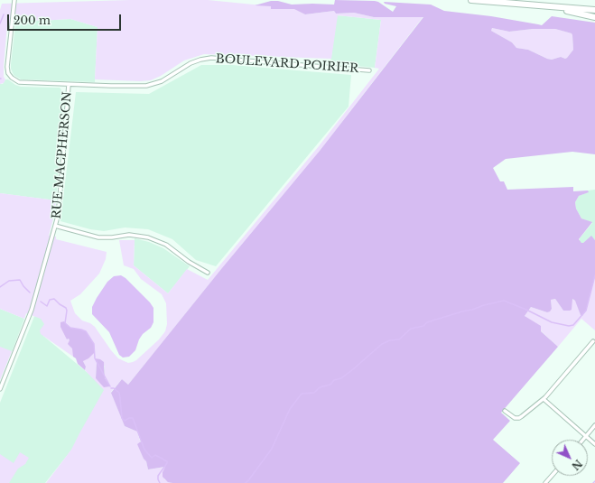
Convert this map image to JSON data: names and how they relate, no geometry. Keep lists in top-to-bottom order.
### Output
{
  "streets": {
    "street": ["BOULEVARD POIRIER", "RUE MACPHERSON"]
  },
  "crossings": [
    ["BOULEVARD POIRIER", "RUE MACPHERSON"]
  ],
  "scale_bar": "200 m",
  "north": "bottom right"
}
